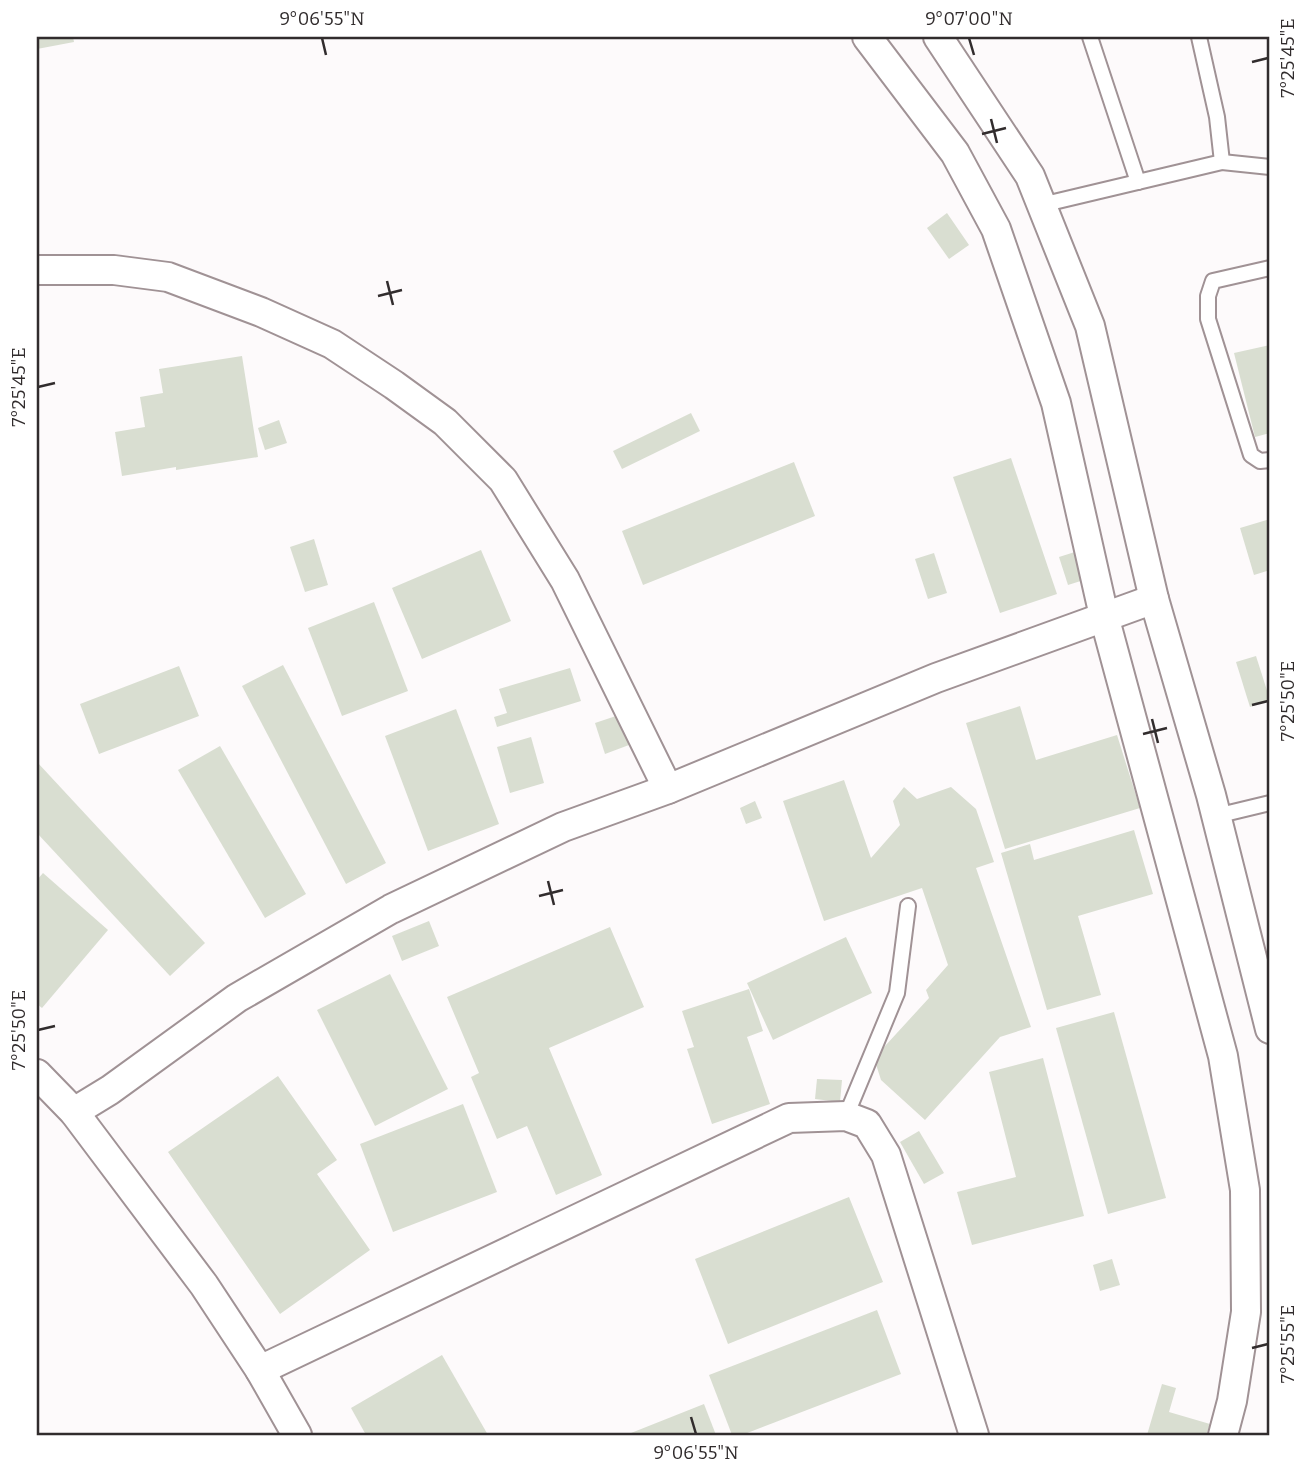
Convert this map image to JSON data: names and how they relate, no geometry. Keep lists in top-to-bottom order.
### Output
{
  "coordinates": [
    "9°06'55\"N",
    "9°07'00\"N",
    "7°25'45\"E",
    "7°25'50\"E",
    "7°25'55\"E"
  ]
}
